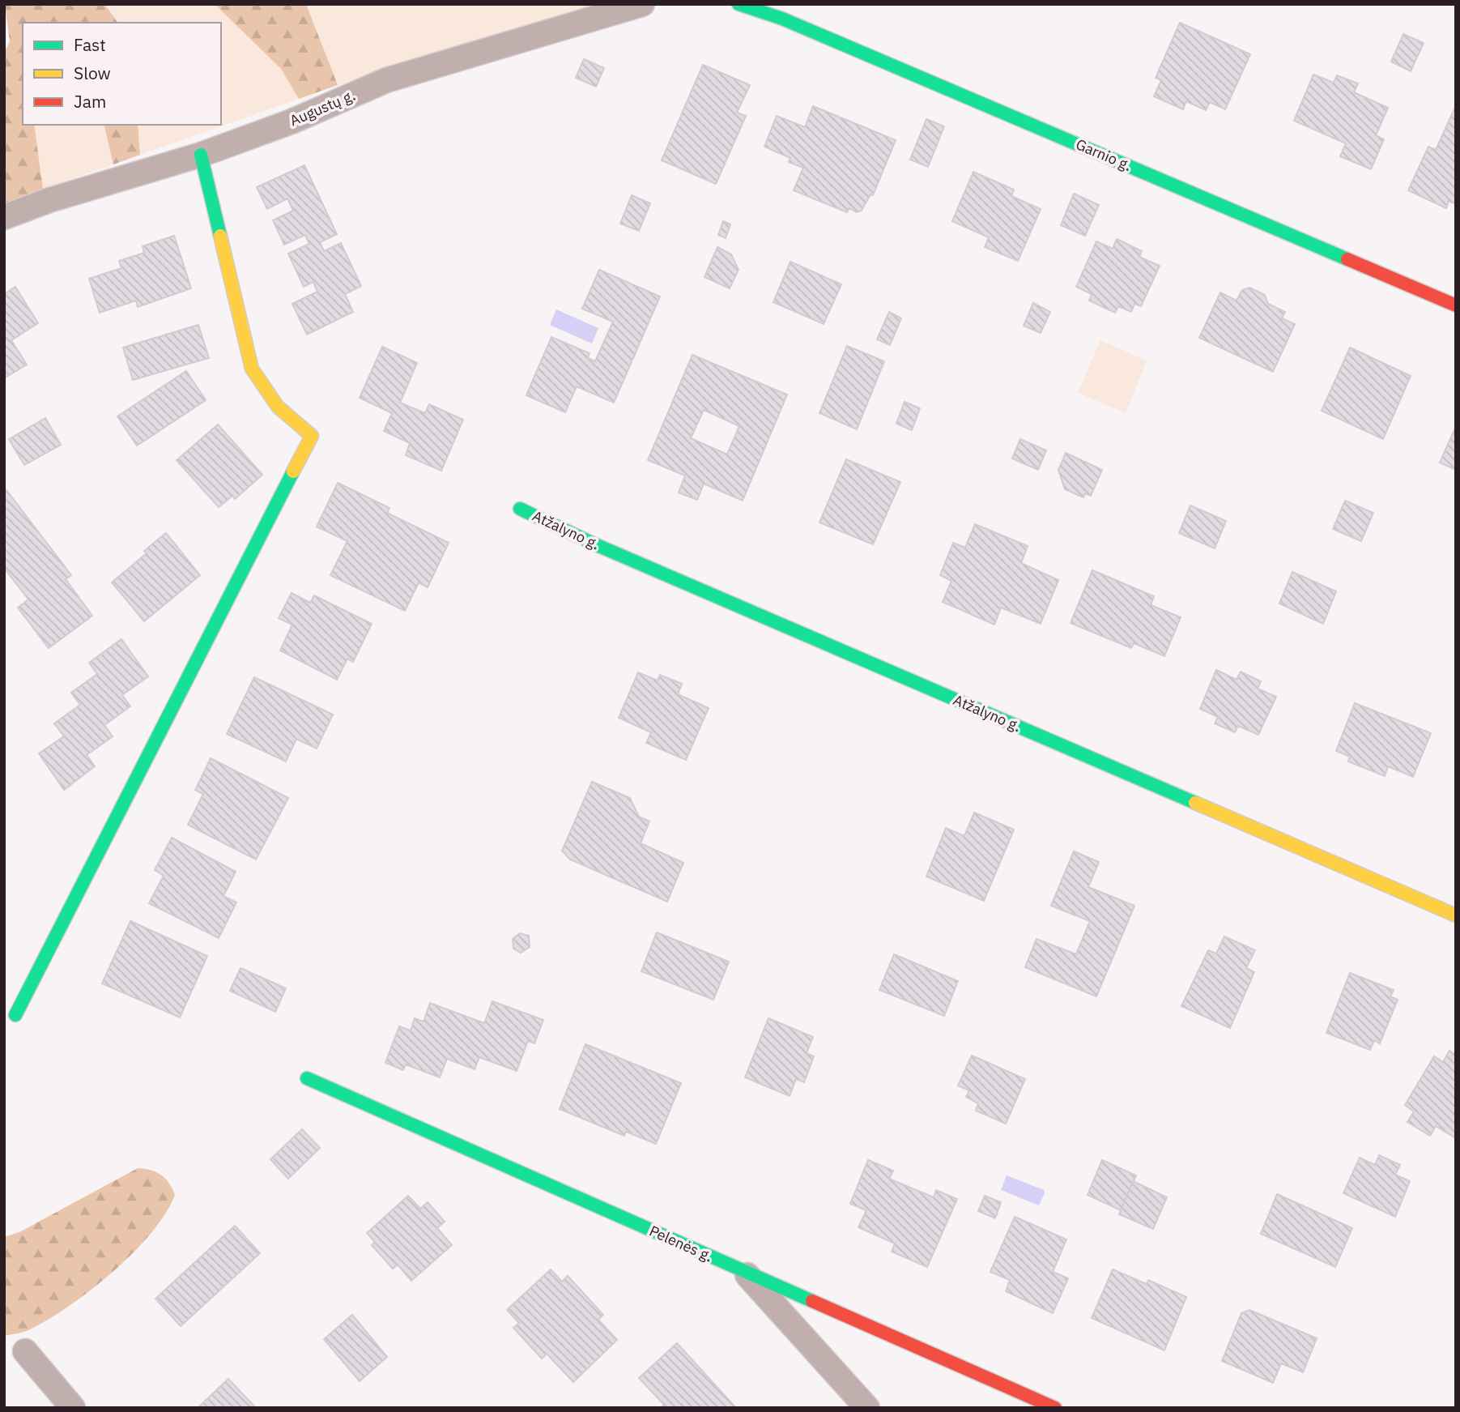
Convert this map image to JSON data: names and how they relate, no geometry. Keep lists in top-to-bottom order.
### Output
{
  "streets": {
    "street": [
      "Augustų g.",
      "Garnio g.",
      "Atžalyno g.",
      "Pelenės g."
    ]
  },
  "legend": ["Fast", "Slow", "Jam"]
}
